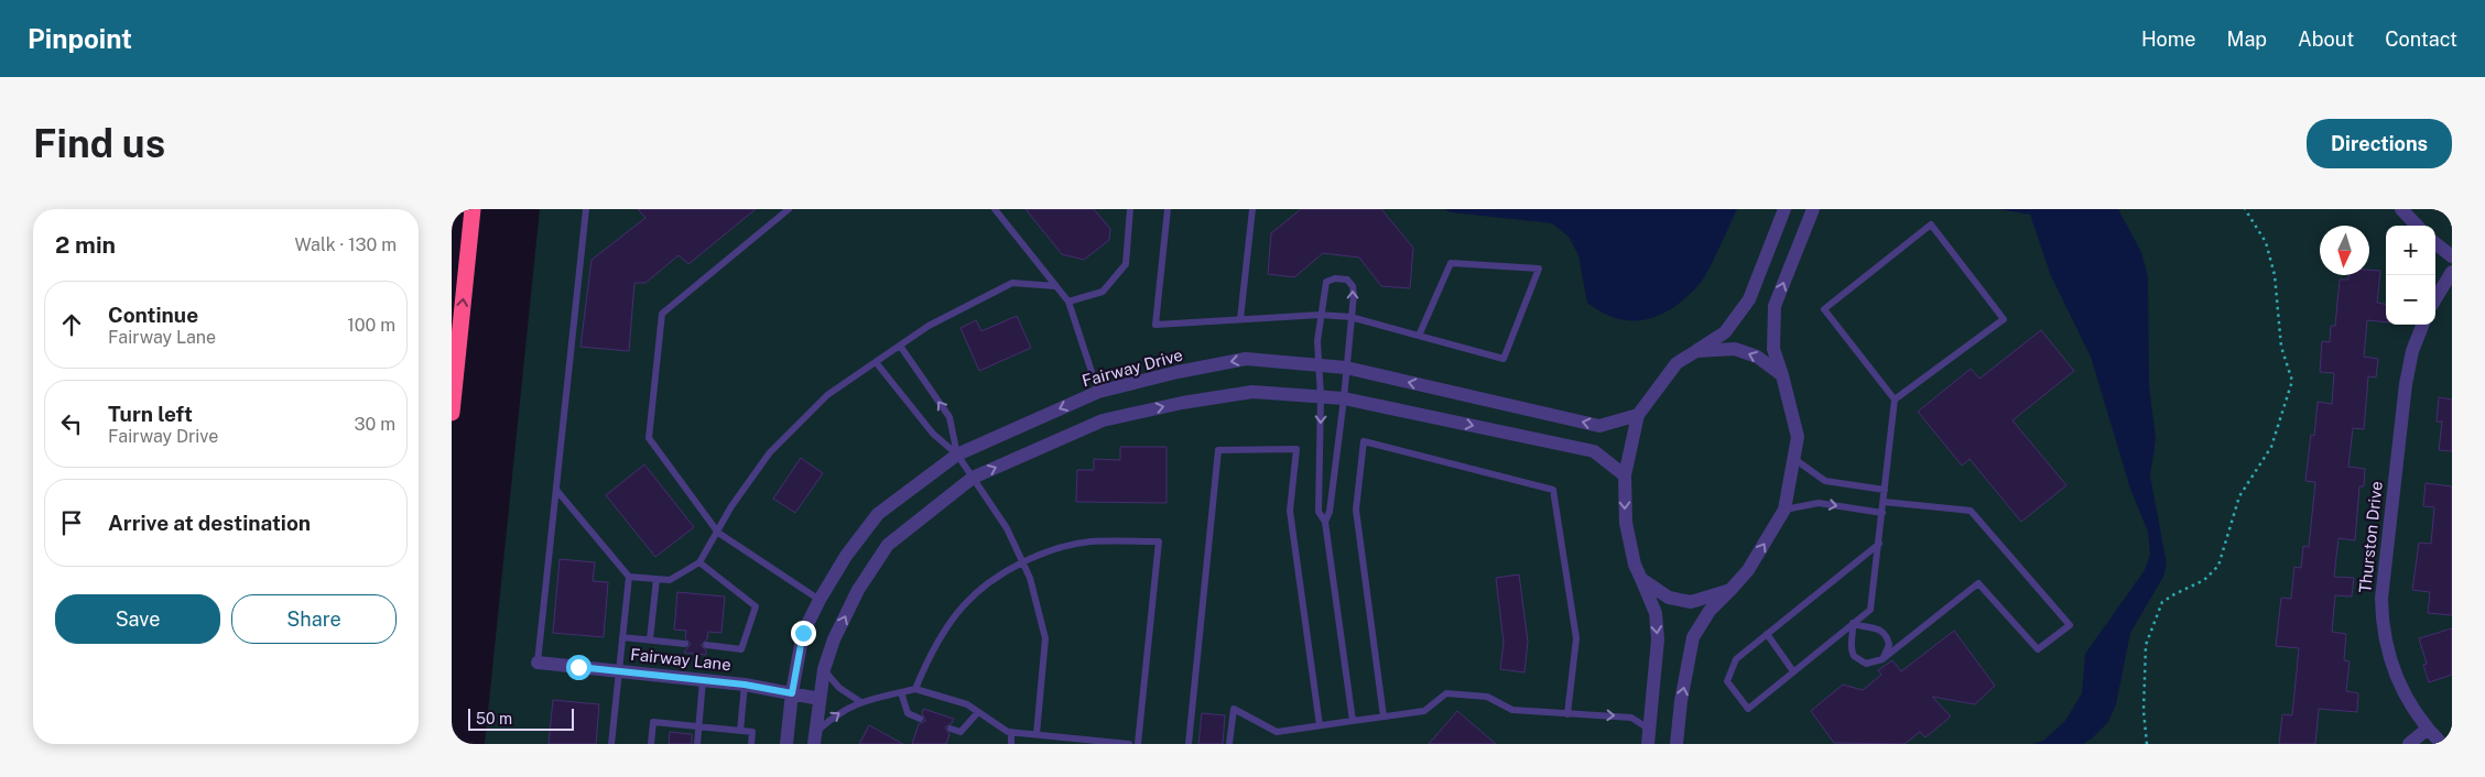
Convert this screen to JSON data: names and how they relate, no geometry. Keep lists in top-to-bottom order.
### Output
{
  "streets": {
    "street": ["Fairway Drive", "Thurston Drive", "Fairway Lane"]
  },
  "crossings": [
    ["Fairway Drive", "Fairway Lane"]
  ],
  "scale_bar": "50 m",
  "north": "bottom",
  "page": {
    "header": "Pinpoint",
    "nav": [
      "Home",
      "Map",
      "About",
      "Contact"
    ],
    "buttons": [
      "Directions",
      ["Save", "Share"]
    ],
    "title": "Find us",
    "heading": ["2 min", "Walk · 130 m"],
    "map_buttons": ["+", "−"],
    "list": [
      ["Continue", "Fairway Lane", "100 m"],
      ["Turn left", "Fairway Drive", "30 m"],
      "Arrive at destination"
    ],
    "scale": "50 m"
  }
}
